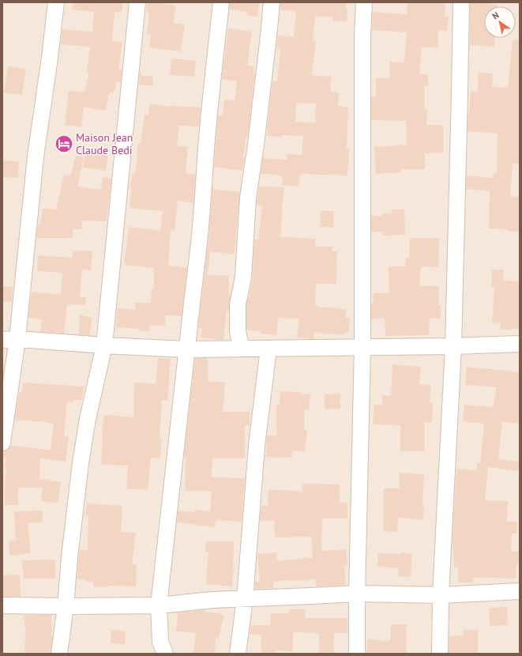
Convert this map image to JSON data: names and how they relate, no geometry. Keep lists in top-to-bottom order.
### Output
{
  "places": {
    "hotel": ["Maison Jean Claude Bedi"]
  },
  "north": "top left"
}
